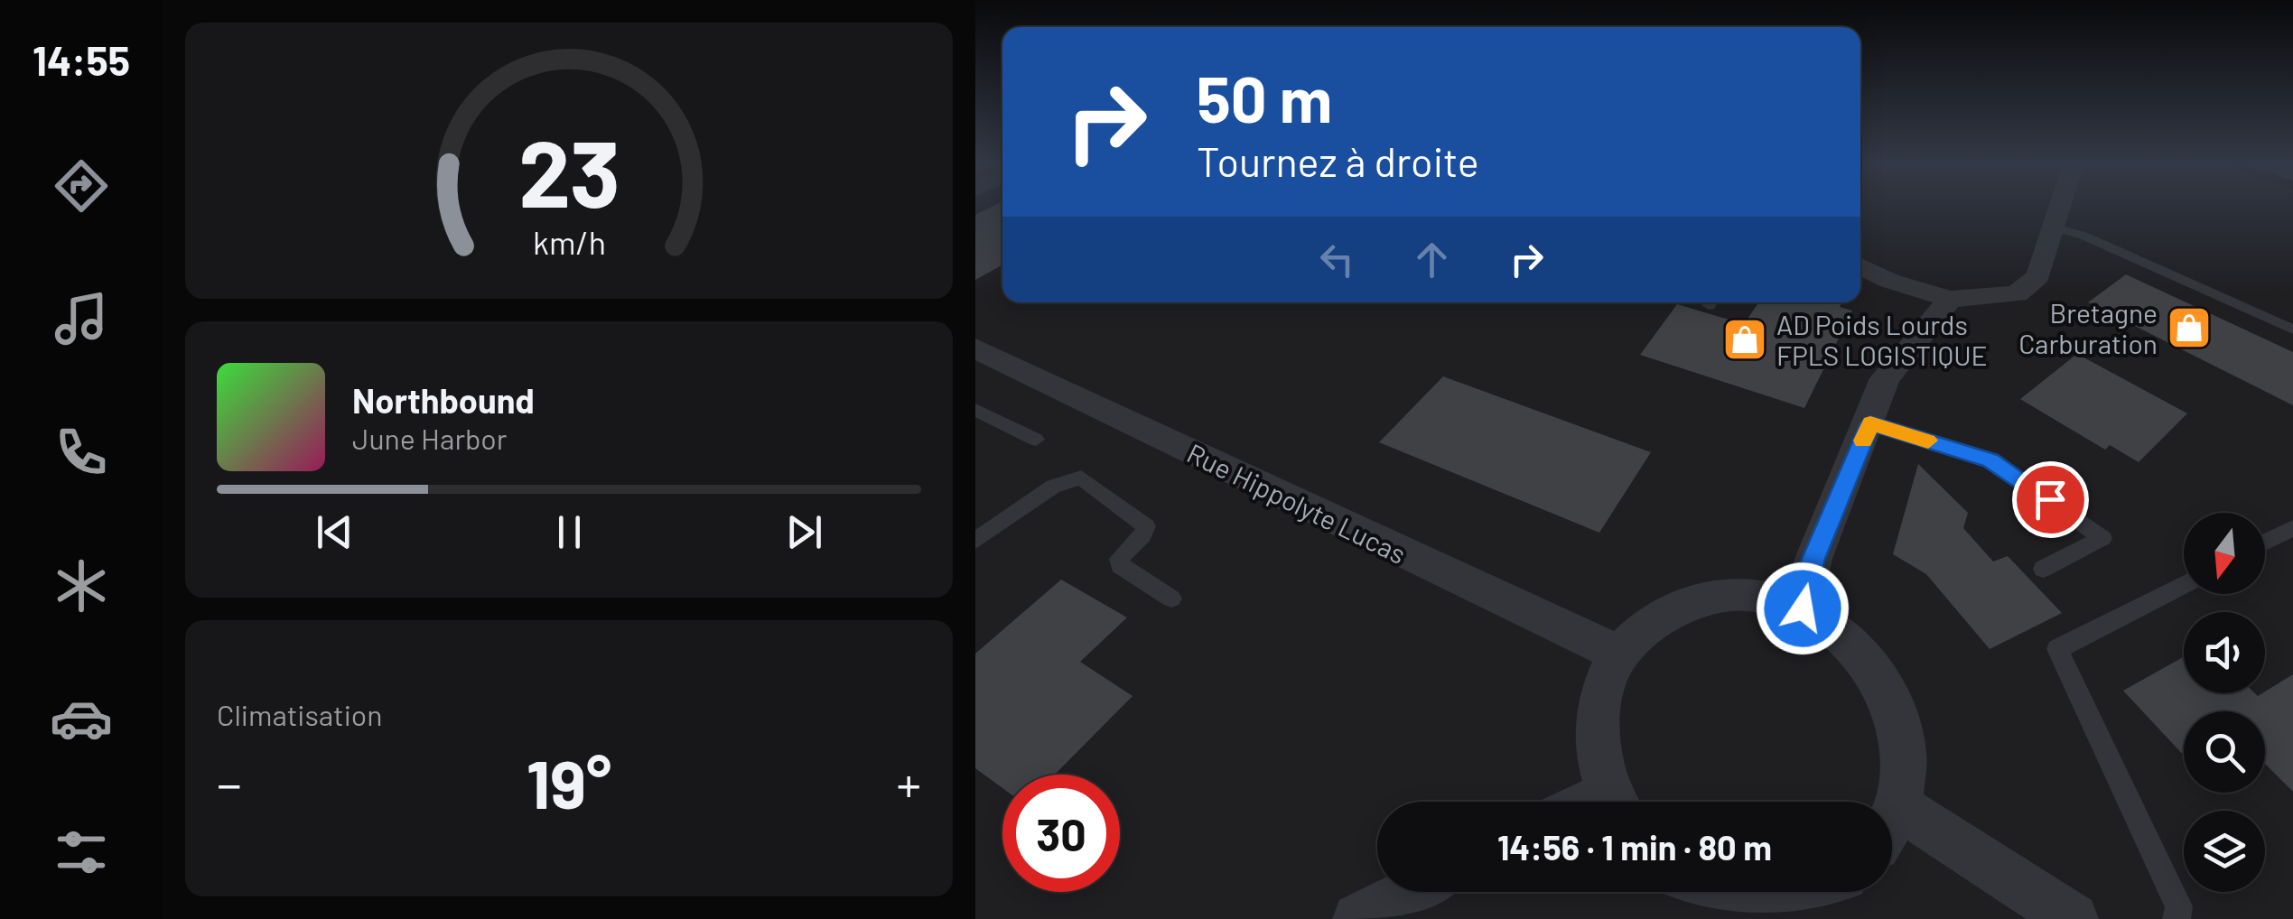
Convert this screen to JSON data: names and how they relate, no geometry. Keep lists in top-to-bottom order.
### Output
{
  "streets": {
    "street": ["Rue Hippolyte Lucas"]
  },
  "places": {
    "shop": ["Bretagne Carburation", "AD Poids Lourds FPLS LOGISTIQUE"]
  },
  "north": "bottom",
  "page": {
    "tabs": "14:55",
    "turn": ["50 m", "Tournez à droite"],
    "song": ["Northbound", "June Harbor"],
    "tile": "Climatisation",
    "heat": ["−", "19°", "+"],
    "limit": "30",
    "trip": "14:56 · 1 min · 80 m",
    "gauge": ["23", "km/h"]
  }
}
